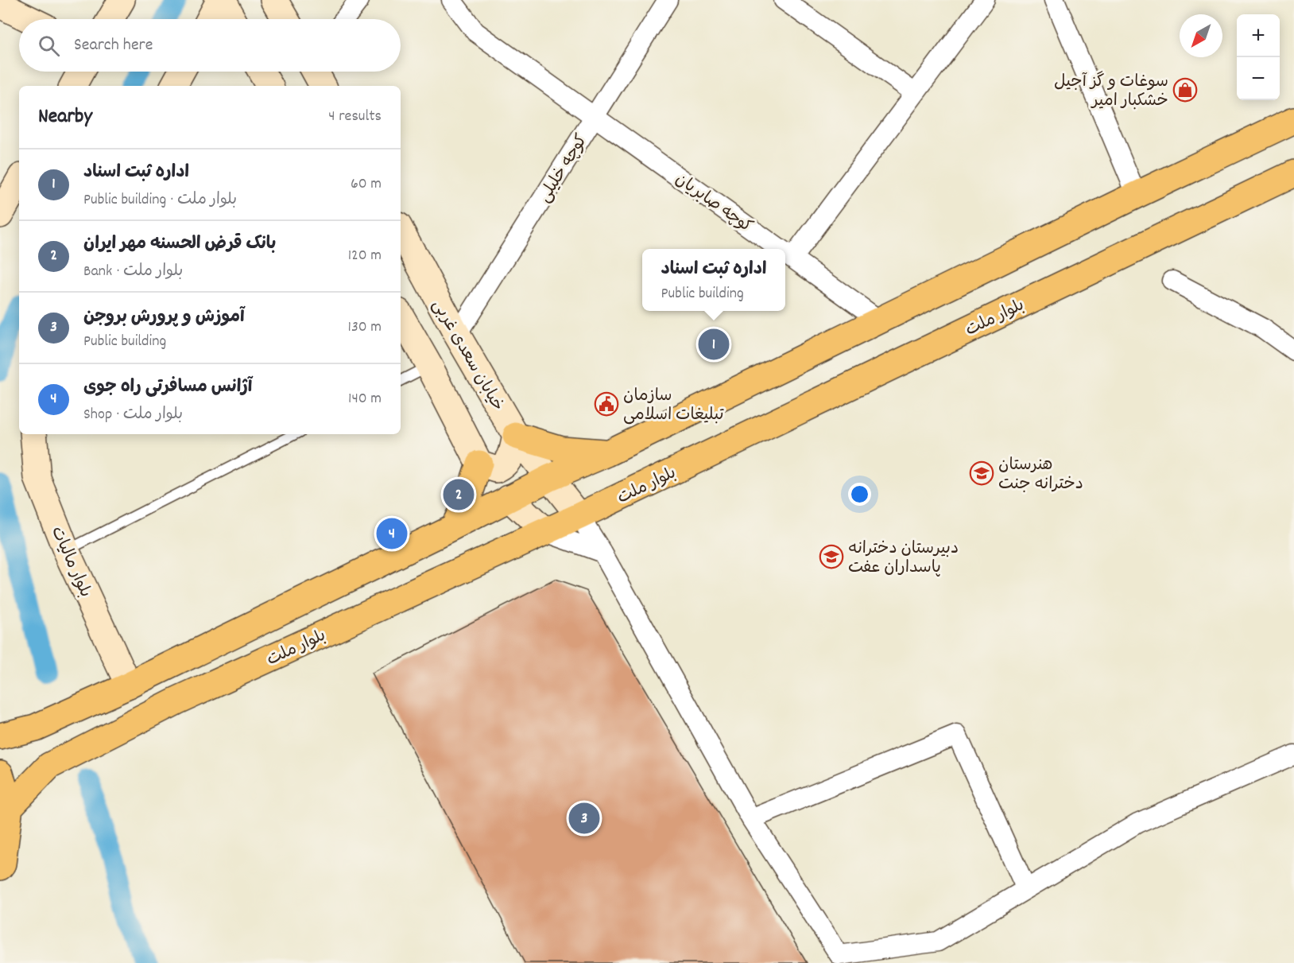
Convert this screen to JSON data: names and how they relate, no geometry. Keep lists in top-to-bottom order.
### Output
{
  "streets": {
    "main road": ["بلوار ملت"],
    "street": [
      "کوچه خلیلی",
      "کوچه صابریان",
      "خیابان سعدی غربی",
      "بلوار مالیات"
    ]
  },
  "crossings": [
    ["کوچه خلیلی", "کوچه صابریان"],
    ["کوچه خلیلی", "خیابان سعدی غربی"],
    ["بلوار ملت", "خیابان سعدی غربی"]
  ],
  "places": {
    "shop": ["سوغات و گز آجیل خشکبار امیر"],
    "public building": ["سازمان تبلیغات اسلامی"],
    "school or university": ["هنرستان دخترانه جنت", "دبیرستان دخترانه پاسداران عفت"]
  },
  "north": "bottom left",
  "page": {
    "map_buttons": ["+", "−"],
    "search": "Search here",
    "heading": ["Nearby", "4 results"],
    "list": [
      {
        "mark": "1",
        "name": "اداره ثبت اسناد",
        "note": "Public building · بلوار ملت",
        "value": "60 m"
      },
      {
        "mark": "2",
        "name": "بانک قرض الحسنه مهر ایران",
        "note": "Bank · بلوار ملت",
        "value": "120 m"
      },
      {
        "mark": "3",
        "name": "آموزش و پرورش بروجن",
        "note": "Public building",
        "value": "130 m"
      },
      {
        "mark": "4",
        "name": "آژانس مسافرتی راه جوی",
        "note": "Shop · بلوار ملت",
        "value": "140 m"
      }
    ],
    "popup": ["اداره ثبت اسناد", "Public building"],
    "pins": [
      "1",
      "2",
      "4",
      "3"
    ]
  }
}
